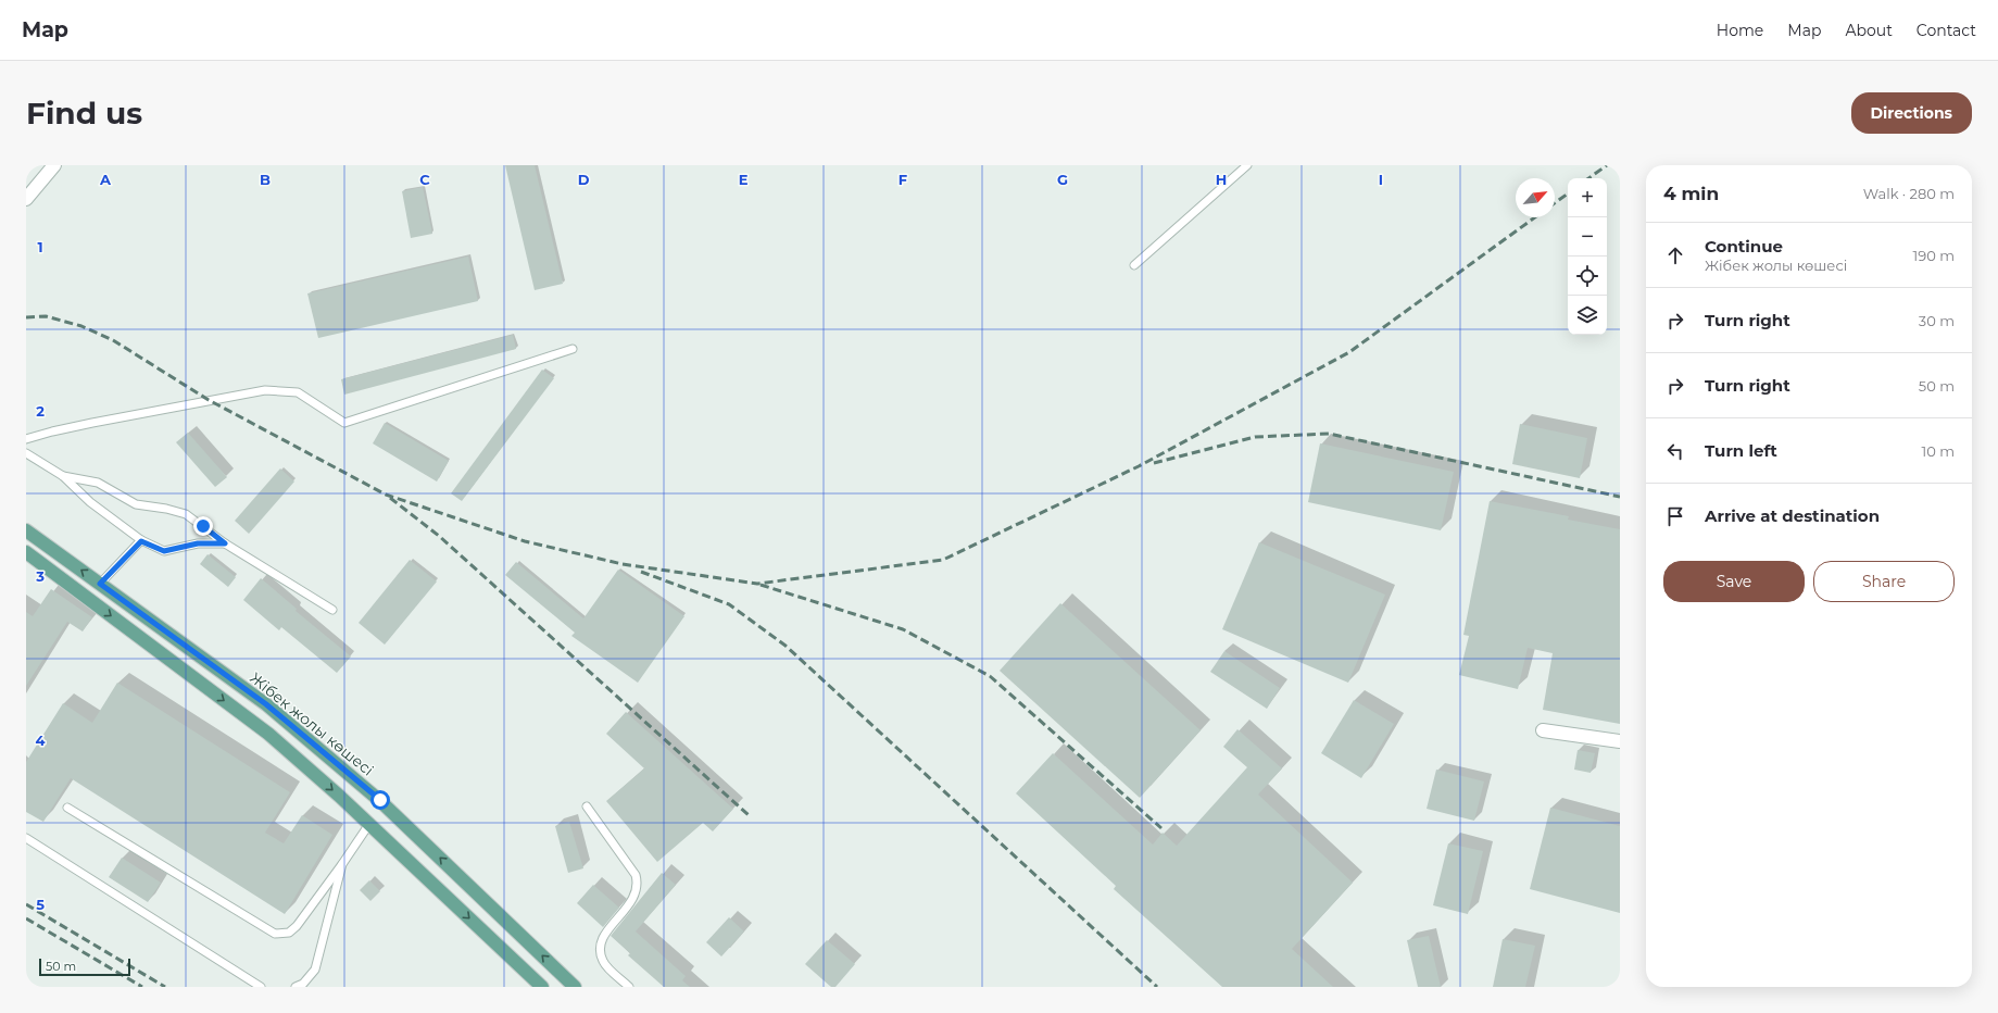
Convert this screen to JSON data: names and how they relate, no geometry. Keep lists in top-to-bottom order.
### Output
{
  "streets": {
    "main road": ["Жібек жолы көшесі"]
  },
  "scale_bar": "50 m",
  "north": "top right",
  "page": {
    "header": "Map",
    "nav": [
      "Home",
      "Map",
      "About",
      "Contact"
    ],
    "buttons": [
      "Directions",
      ["Save", "Share"]
    ],
    "title": "Find us",
    "heading": ["4 min", "Walk · 280 m"],
    "map_buttons": ["+", "−"],
    "list": [
      ["Continue", "Жібек жолы көшесі", "190 m"],
      ["Turn right", "30 m"],
      ["Turn right", "50 m"],
      ["Turn left", "10 m"],
      "Arrive at destination"
    ],
    "scale": "50 m"
  },
  "grid": {
    "columns": [
      "A",
      "B",
      "C",
      "D",
      "E",
      "F",
      "G",
      "H",
      "I"
    ],
    "rows": [
      "1",
      "2",
      "3",
      "4",
      "5"
    ]
  }
}
